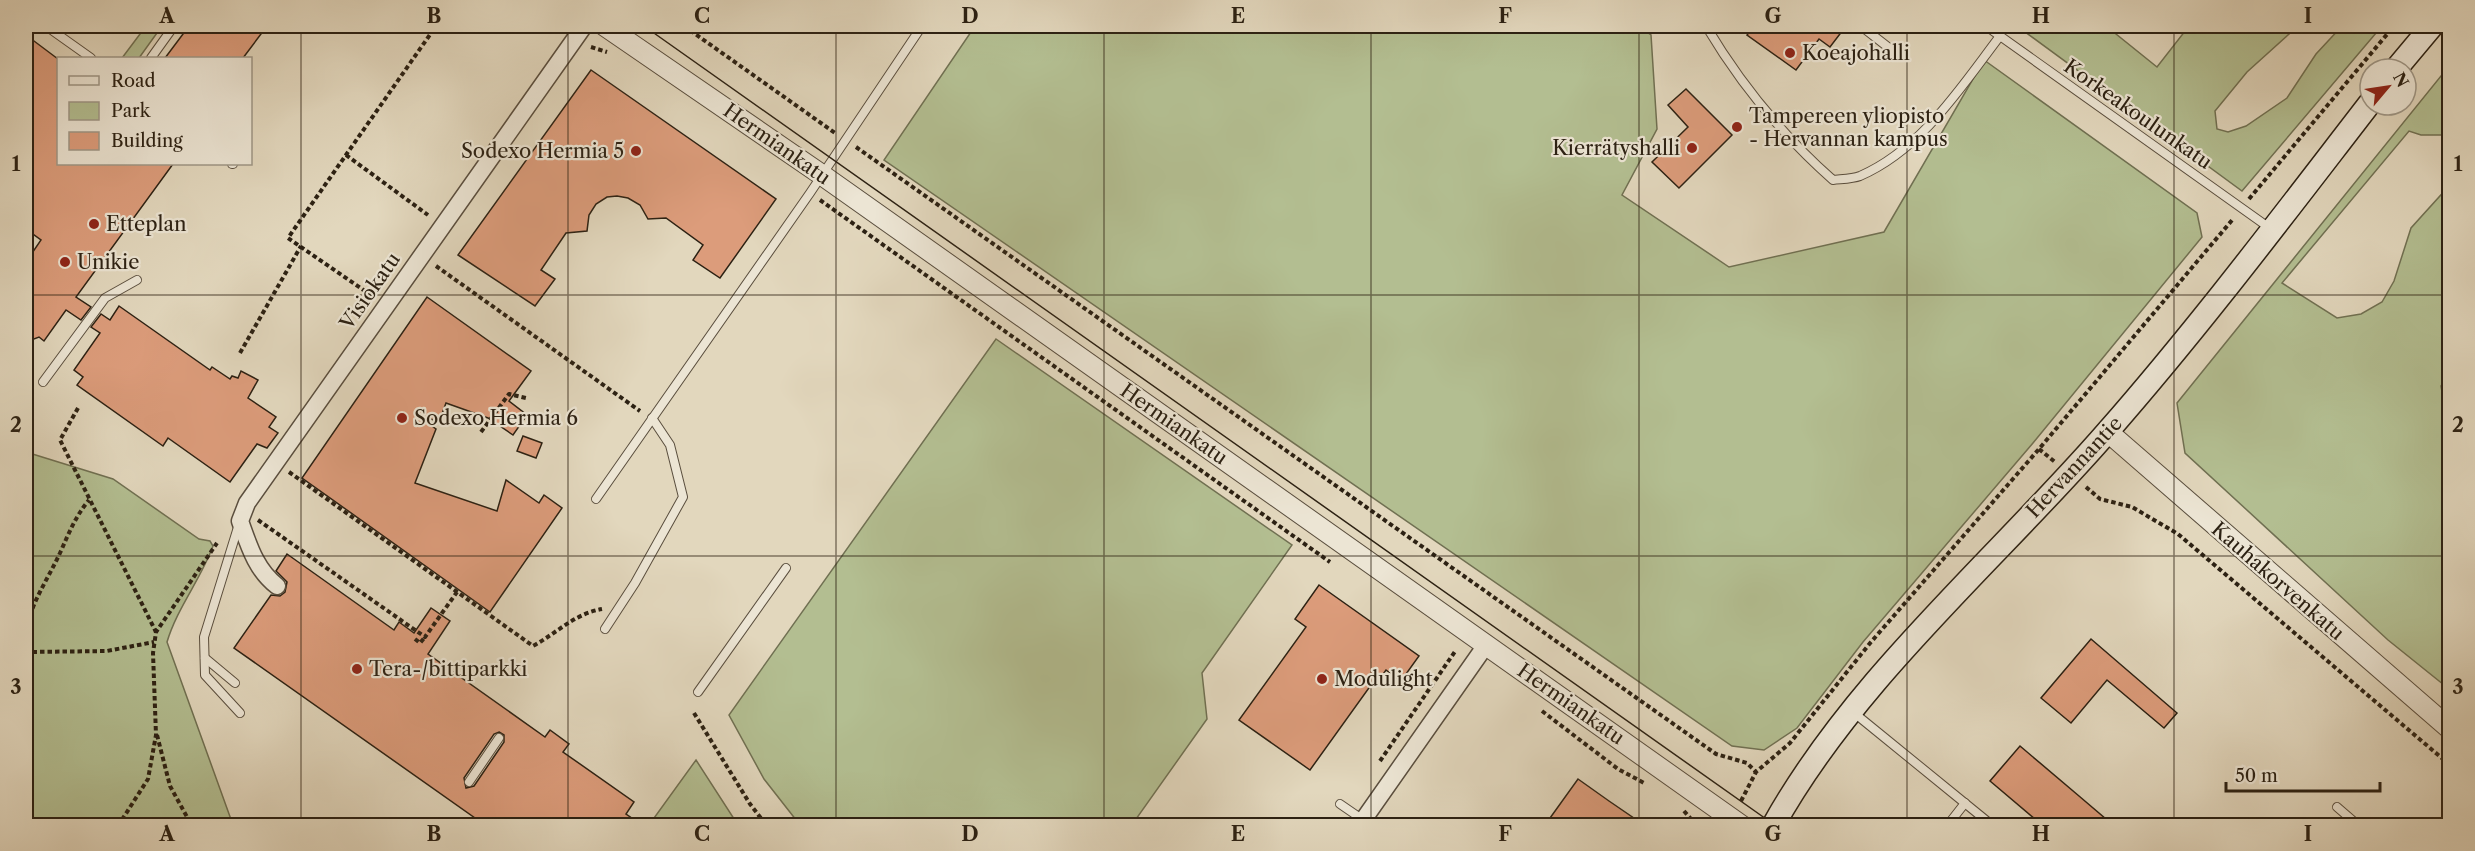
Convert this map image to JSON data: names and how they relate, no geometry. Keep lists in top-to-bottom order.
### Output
{
  "streets": {
    "main road": ["Hervannantie"],
    "street": ["Hermiankatu", "Visiokatu", "Kauhakorvenkatu"],
    "lane": ["Korkeakoulunkatu"]
  },
  "crossings": [
    ["Korkeakoulunkatu", "Hervannantie"],
    ["Hervannantie", "Kauhakorvenkatu"]
  ],
  "places": [
    "Koeajohalli",
    "Tampereen yliopisto - Hervannan kampus",
    "Kierrätyshalli",
    "Sodexo Hermia 5",
    "Etteplan",
    "Unikie",
    "Sodexo Hermia 6",
    "Tera-/bittiparkki",
    "Modulight"
  ],
  "legend": ["Road", "Park", "Building"],
  "scale_bar": "50 m",
  "north": "top right",
  "grid": {
    "columns": [
      "A",
      "B",
      "C",
      "D",
      "E",
      "F",
      "G",
      "H",
      "I"
    ],
    "rows": ["1", "2", "3"]
  }
}
